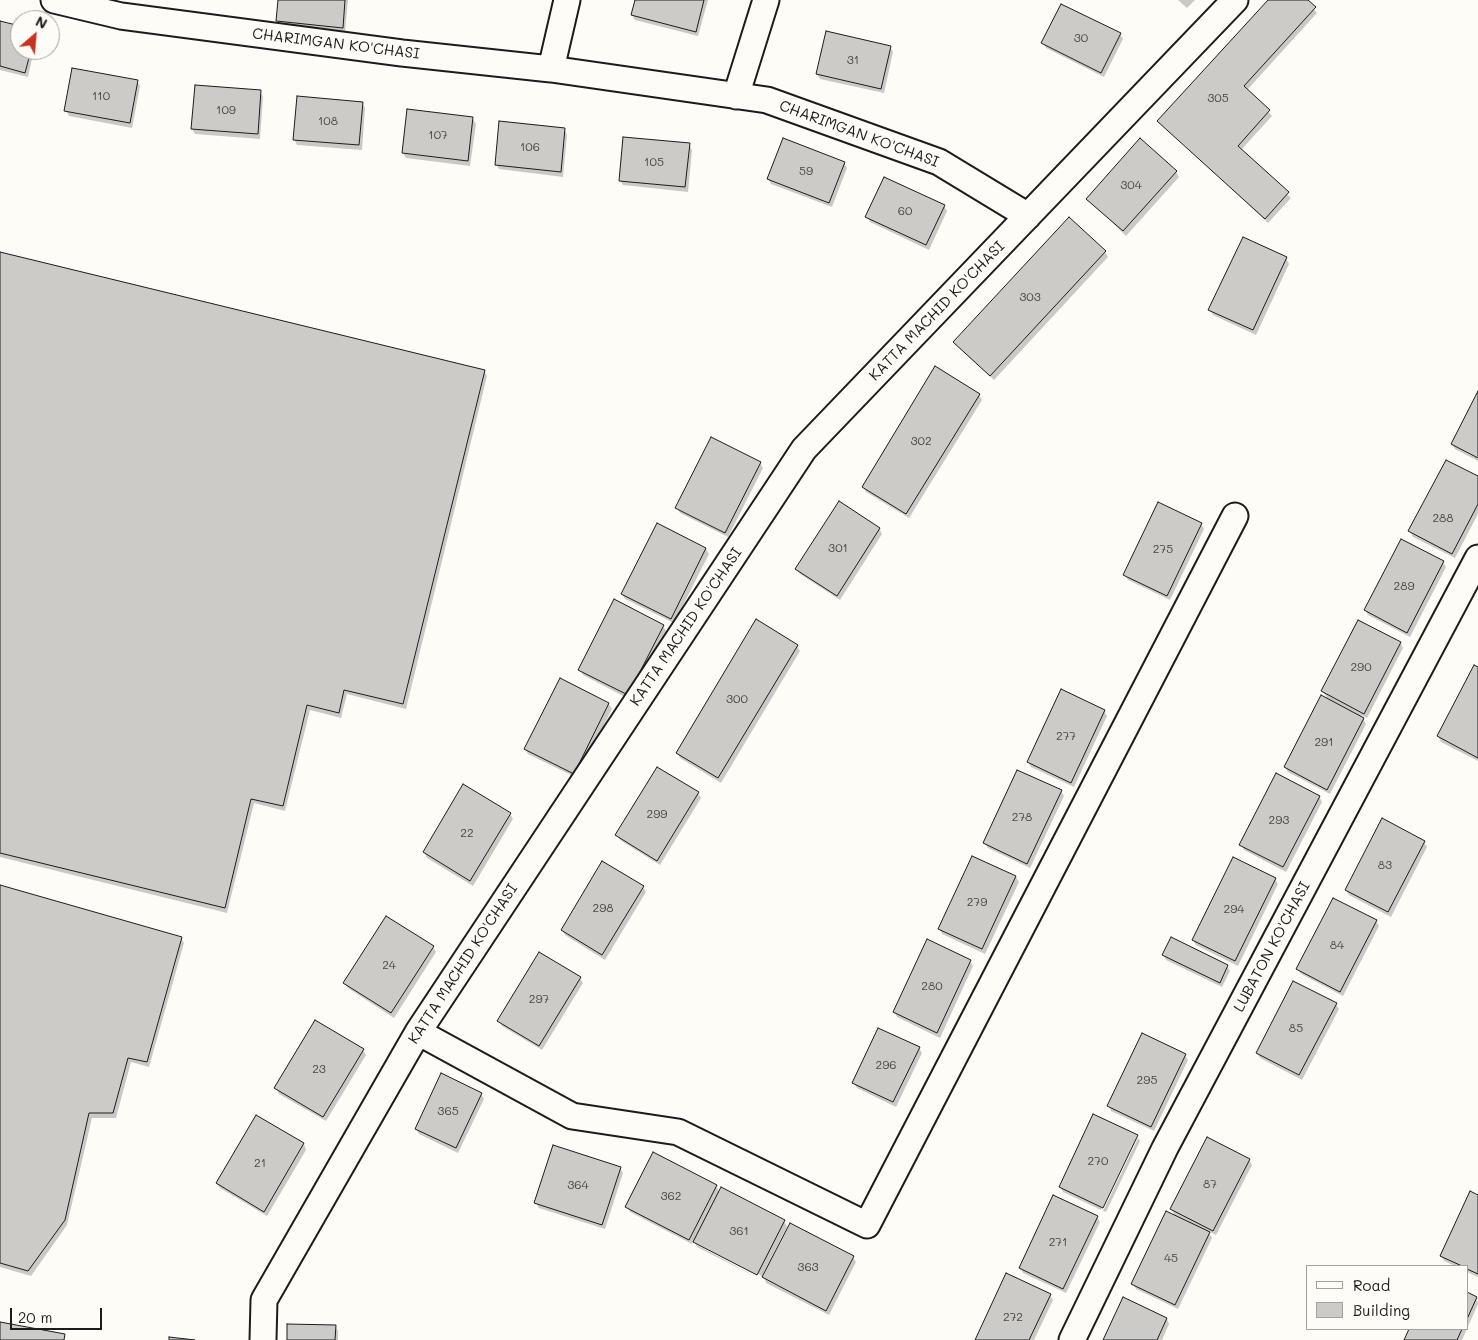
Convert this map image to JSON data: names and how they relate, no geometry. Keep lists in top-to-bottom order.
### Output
{
  "streets": {
    "street": ["CHARIMGAN KO'CHASI", "KATTA MACHID KO'CHASI", "LUBATON KO'CHASI"]
  },
  "crossings": [
    ["CHARIMGAN KO'CHASI", "KATTA MACHID KO'CHASI"]
  ],
  "house_numbers": [
    "30",
    "31",
    "110",
    "305",
    "109",
    "108",
    "107",
    "106",
    "105",
    "59",
    "304",
    "60",
    "303",
    "302",
    "288",
    "301",
    "275",
    "289",
    "290",
    "300",
    "277",
    "291",
    "299",
    "278",
    "293",
    "22",
    "83",
    "279",
    "298",
    "294",
    "84",
    "24",
    "280",
    "297",
    "85",
    "296",
    "23",
    "295",
    "365",
    "270",
    "21",
    "87",
    "364",
    "362",
    "361",
    "271",
    "45",
    "363",
    "272"
  ],
  "legend": ["Road", "Building"],
  "scale_bar": "20 m",
  "north": "top right"
}
